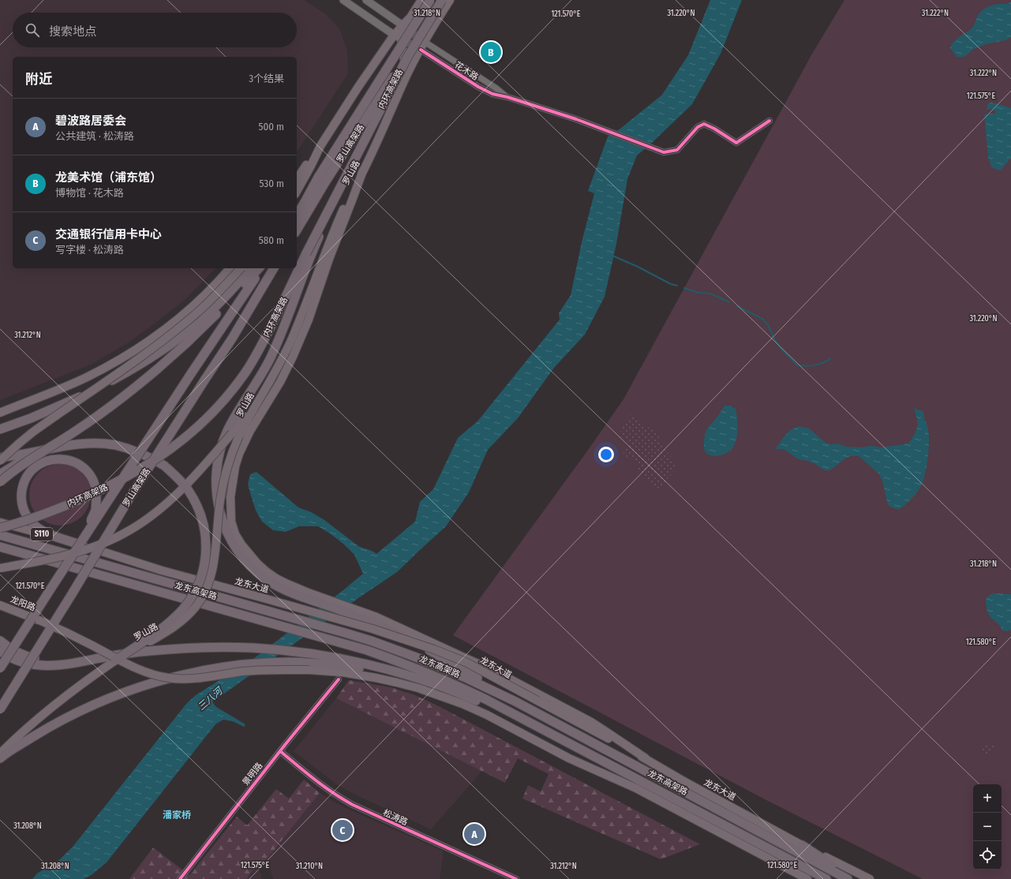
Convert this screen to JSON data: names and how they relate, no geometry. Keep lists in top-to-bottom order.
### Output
{
  "streets": {
    "highway": ["内环高架路", "罗山高架路", "龙东高架路"],
    "main road": [
      "花木路",
      "罗山路",
      "S110",
      "龙东大道",
      "龙阳路"
    ],
    "street": ["景明路", "松涛路"]
  },
  "crossings": [
    ["花木路", "罗山路"],
    ["内环高架路", "罗山高架路"],
    ["S110", "龙东大道"],
    ["景明路", "松涛路"]
  ],
  "districts": ["潘家桥"],
  "water": ["三八河"],
  "page": {
    "search": "搜索地点",
    "pins": ["B", "C", "A"],
    "heading": ["附近", "3个结果"],
    "list": [
      {
        "mark": "A",
        "name": "碧波路居委会",
        "note": "公共建筑 · 松涛路",
        "value": "500 m"
      },
      {
        "mark": "B",
        "name": "龙美术馆（浦东馆）",
        "note": "博物馆 · 花木路",
        "value": "530 m"
      },
      {
        "mark": "C",
        "name": "交通银行信用卡中心",
        "note": "写字楼 · 松涛路",
        "value": "580 m"
      }
    ],
    "map_buttons": ["+", "−"]
  },
  "coordinates": [
    "31.218°N",
    "31.220°N",
    "31.222°N",
    "121.570°E",
    "121.575°E",
    "31.212°N",
    "121.580°E",
    "31.208°N",
    "31.210°N"
  ]
}
